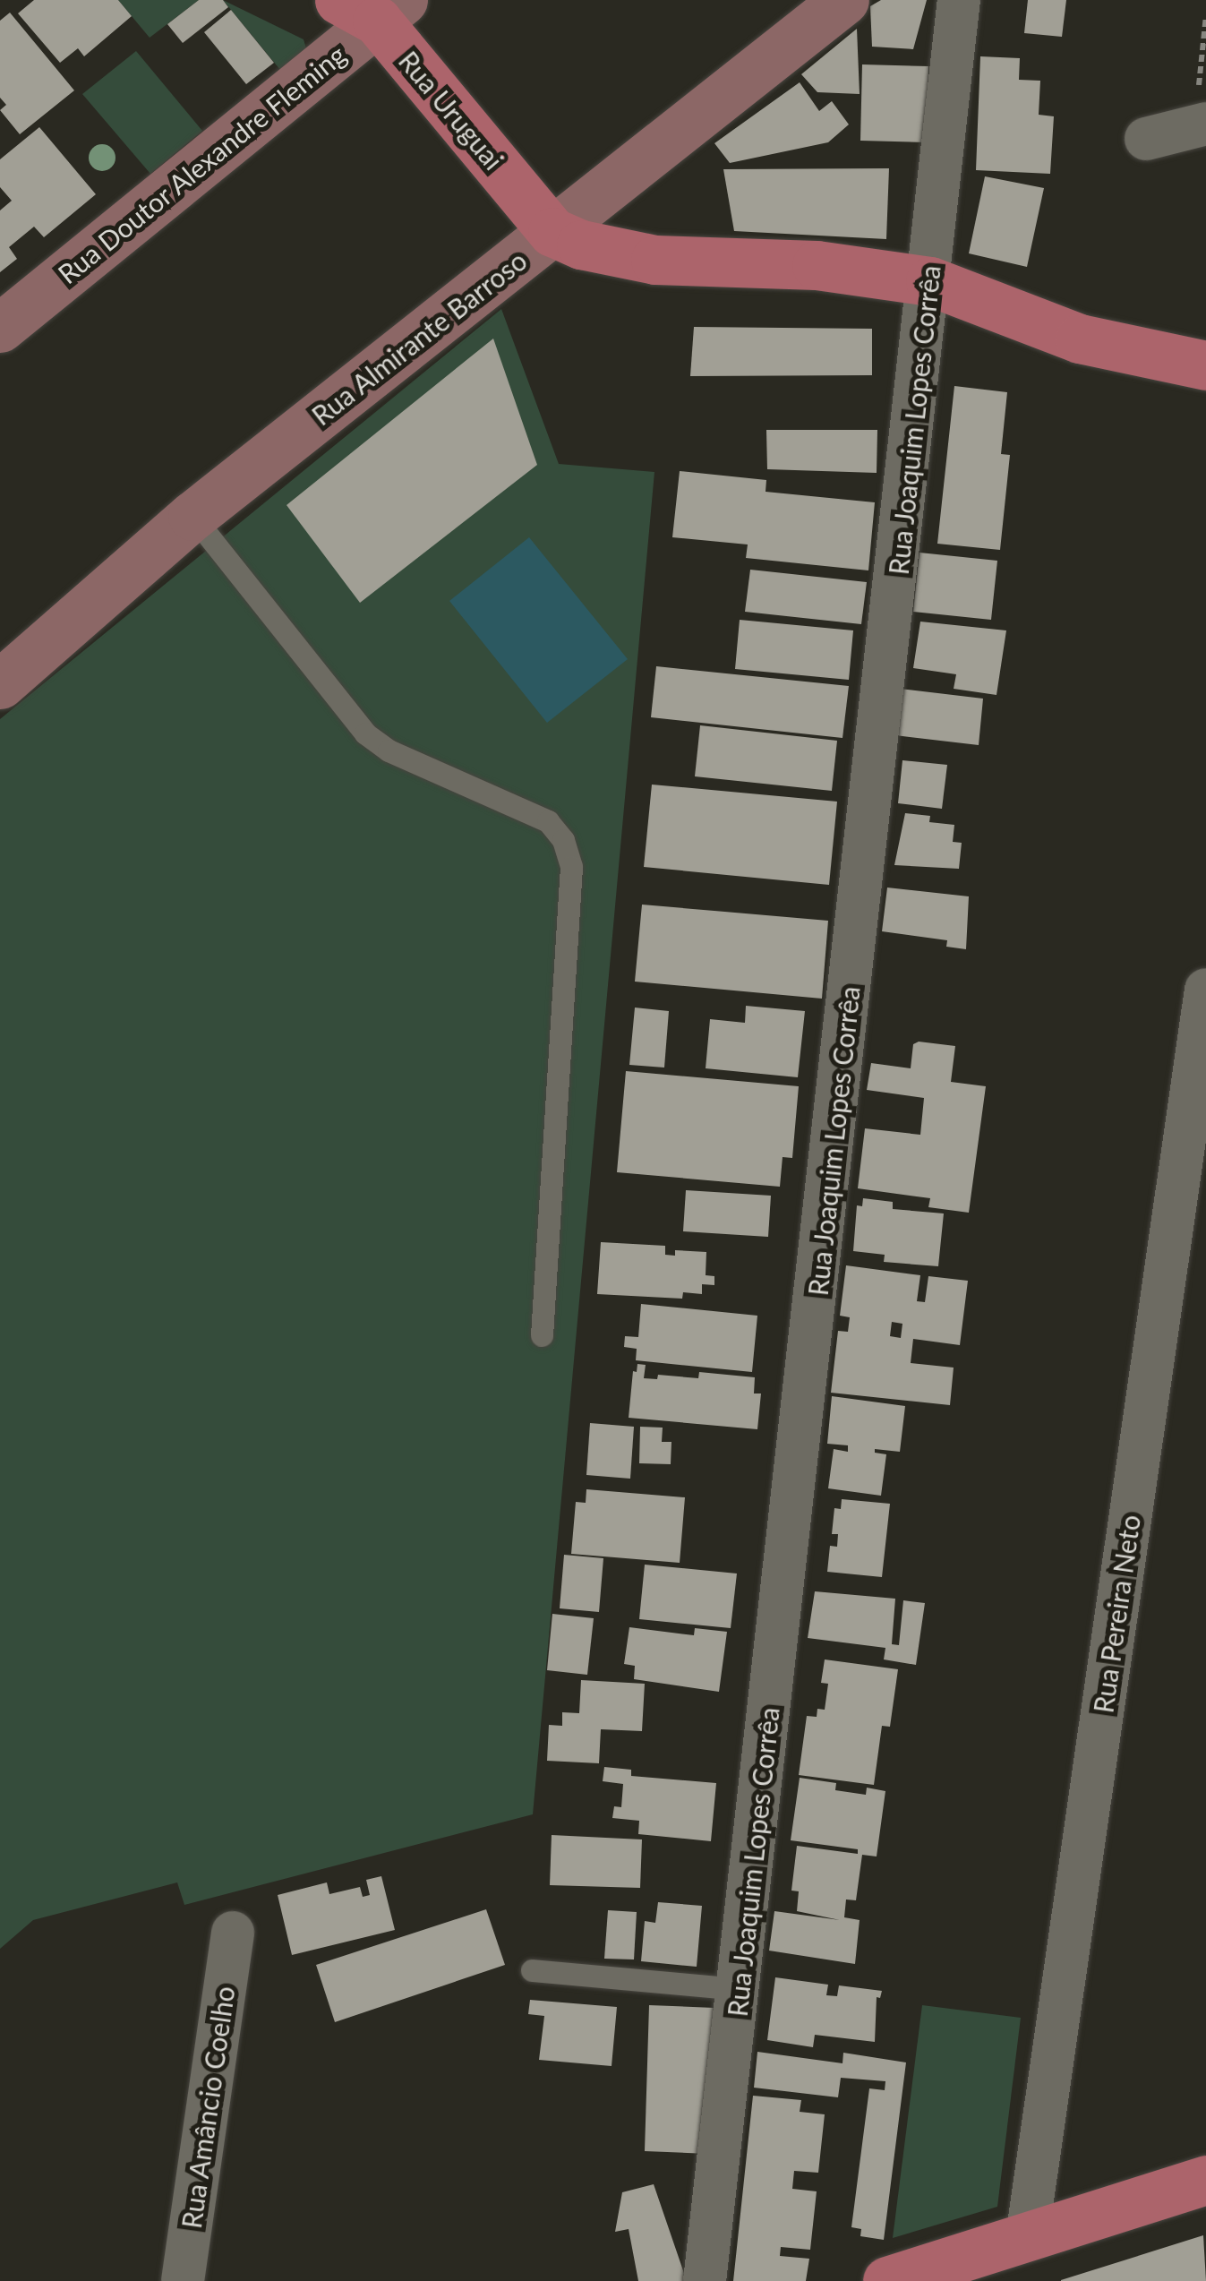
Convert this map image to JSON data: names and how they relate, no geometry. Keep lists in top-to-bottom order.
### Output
{
  "streets": {
    "main road": ["Rua Uruguai"],
    "street": [
      "Rua Doutor Alexandre Fleming",
      "Rua Almirante Barroso",
      "Rua Joaquim Lopes Corrêa",
      "Rua Pereira Neto",
      "Rua Amâncio Coelho"
    ]
  },
  "crossings": [
    ["Rua Uruguai", "Rua Doutor Alexandre Fleming"],
    ["Rua Uruguai", "Rua Almirante Barroso"]
  ]
}
